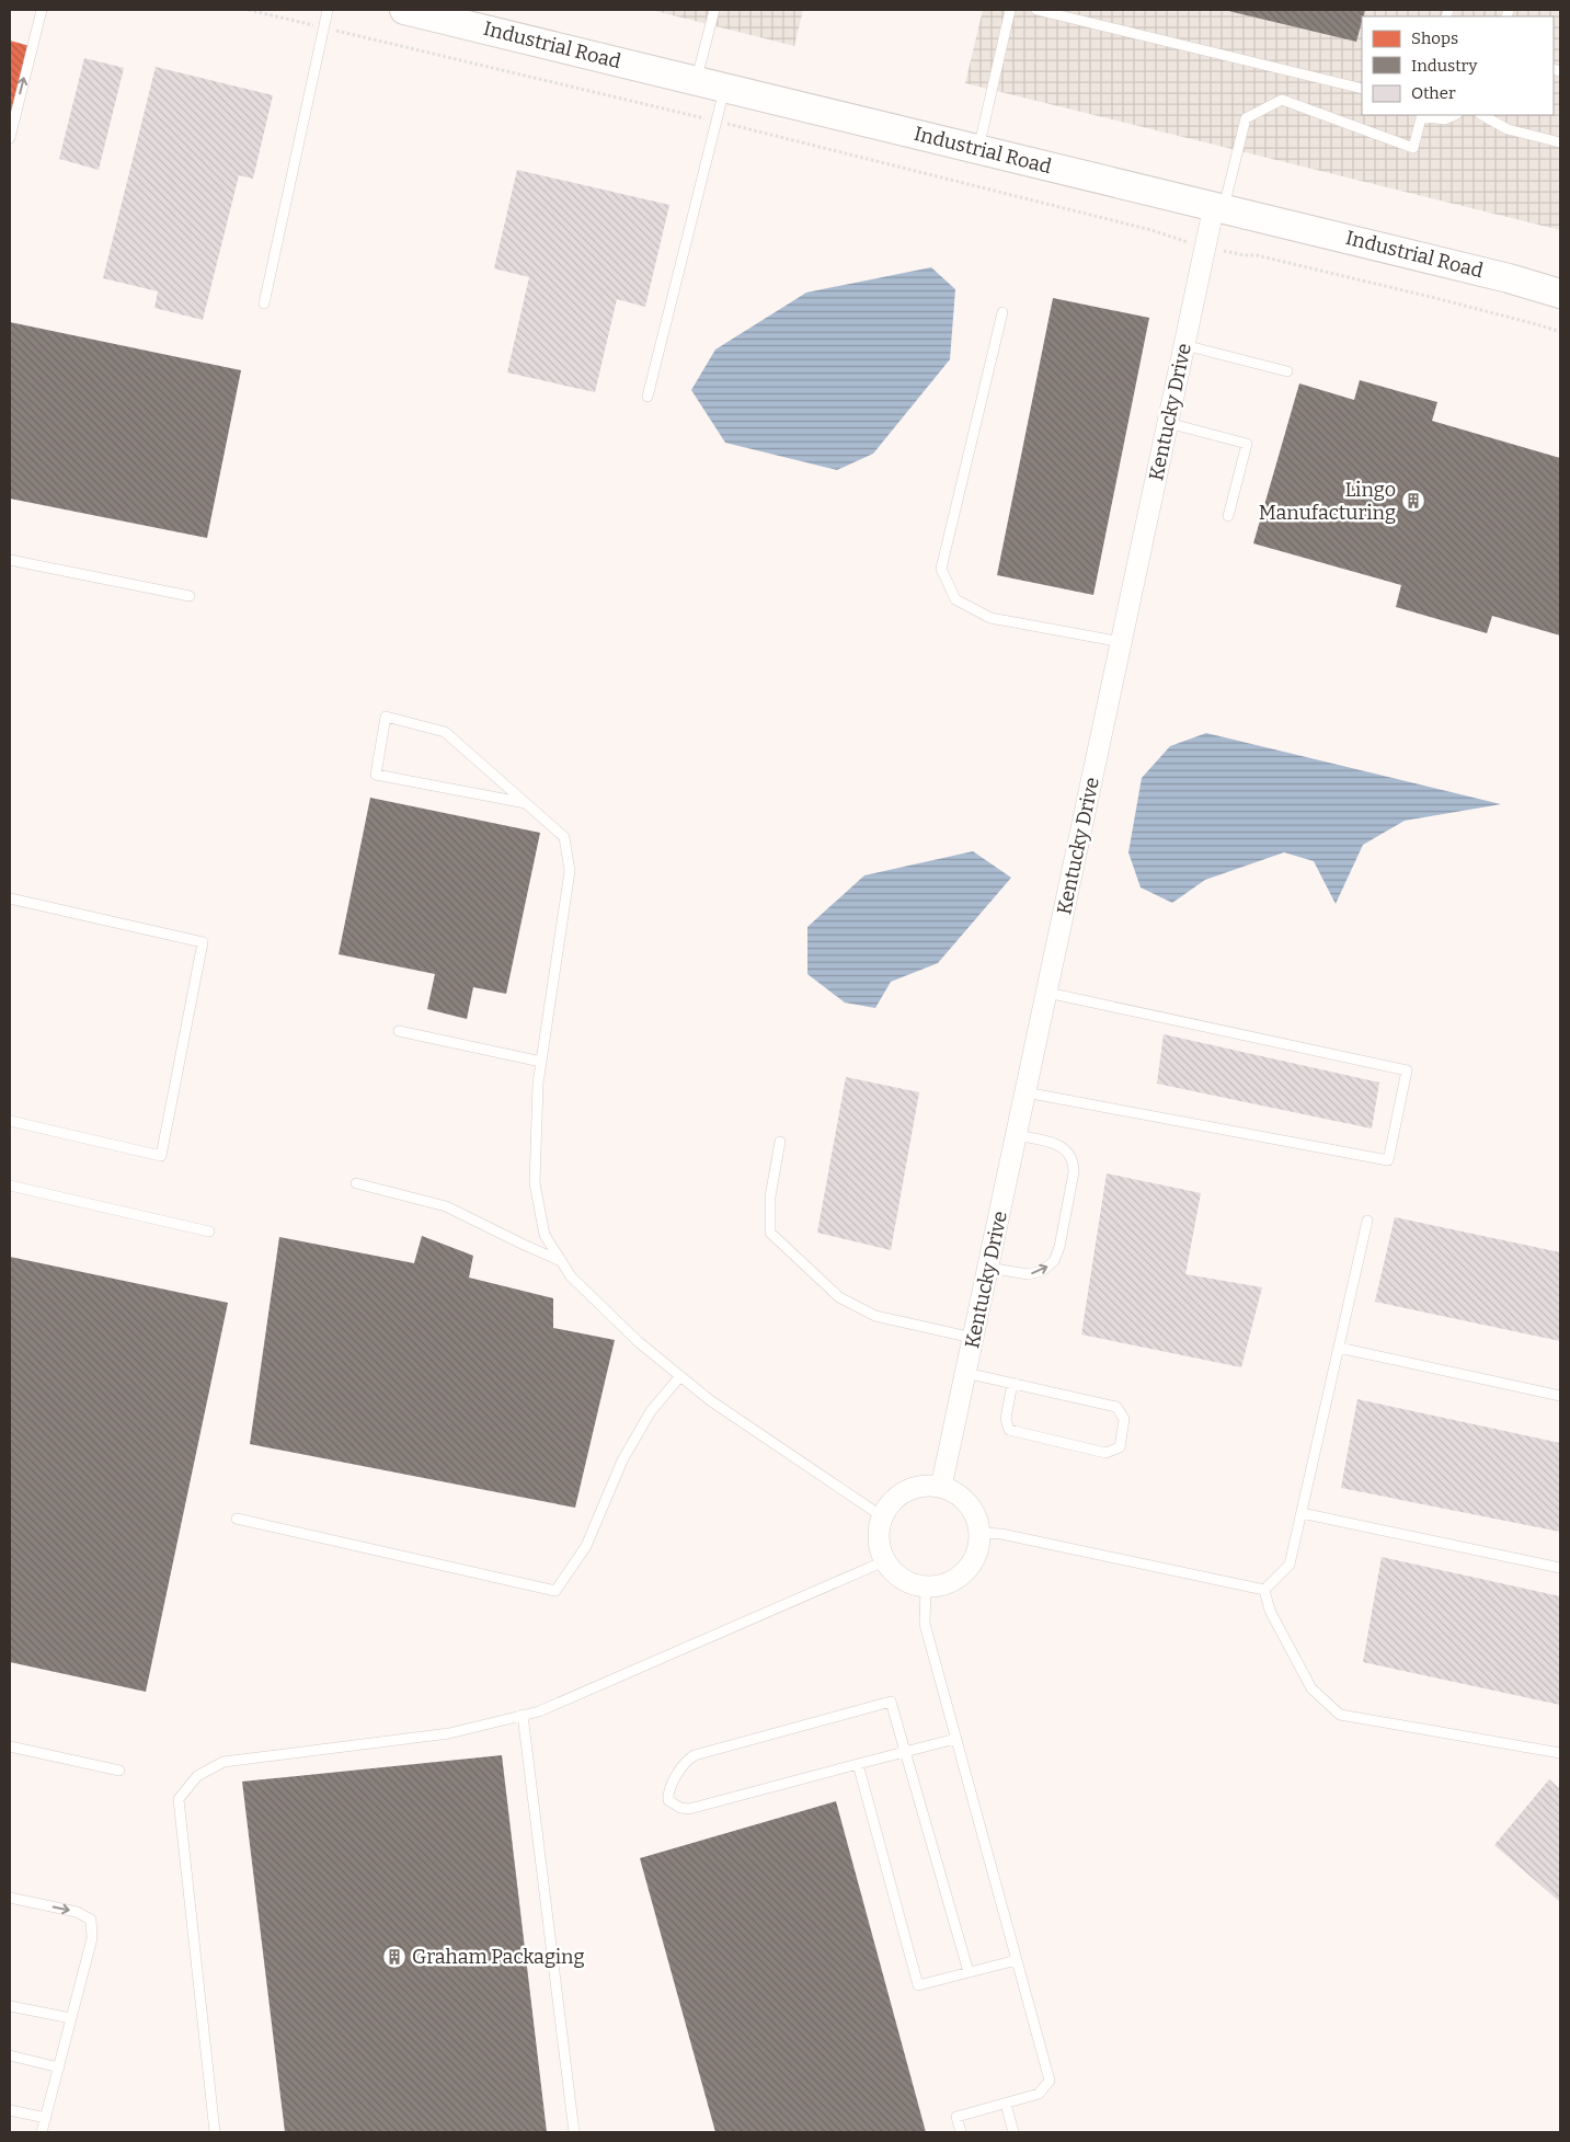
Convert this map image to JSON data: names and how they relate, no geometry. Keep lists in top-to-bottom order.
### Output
{
  "streets": {
    "main road": ["Industrial Road"],
    "street": ["Kentucky Drive"]
  },
  "crossings": [
    ["Industrial Road", "Kentucky Drive"]
  ],
  "places": {
    "building": ["Lingo Manufacturing", "Graham Packaging"]
  },
  "legend": ["Shops", "Industry", "Other"]
}
